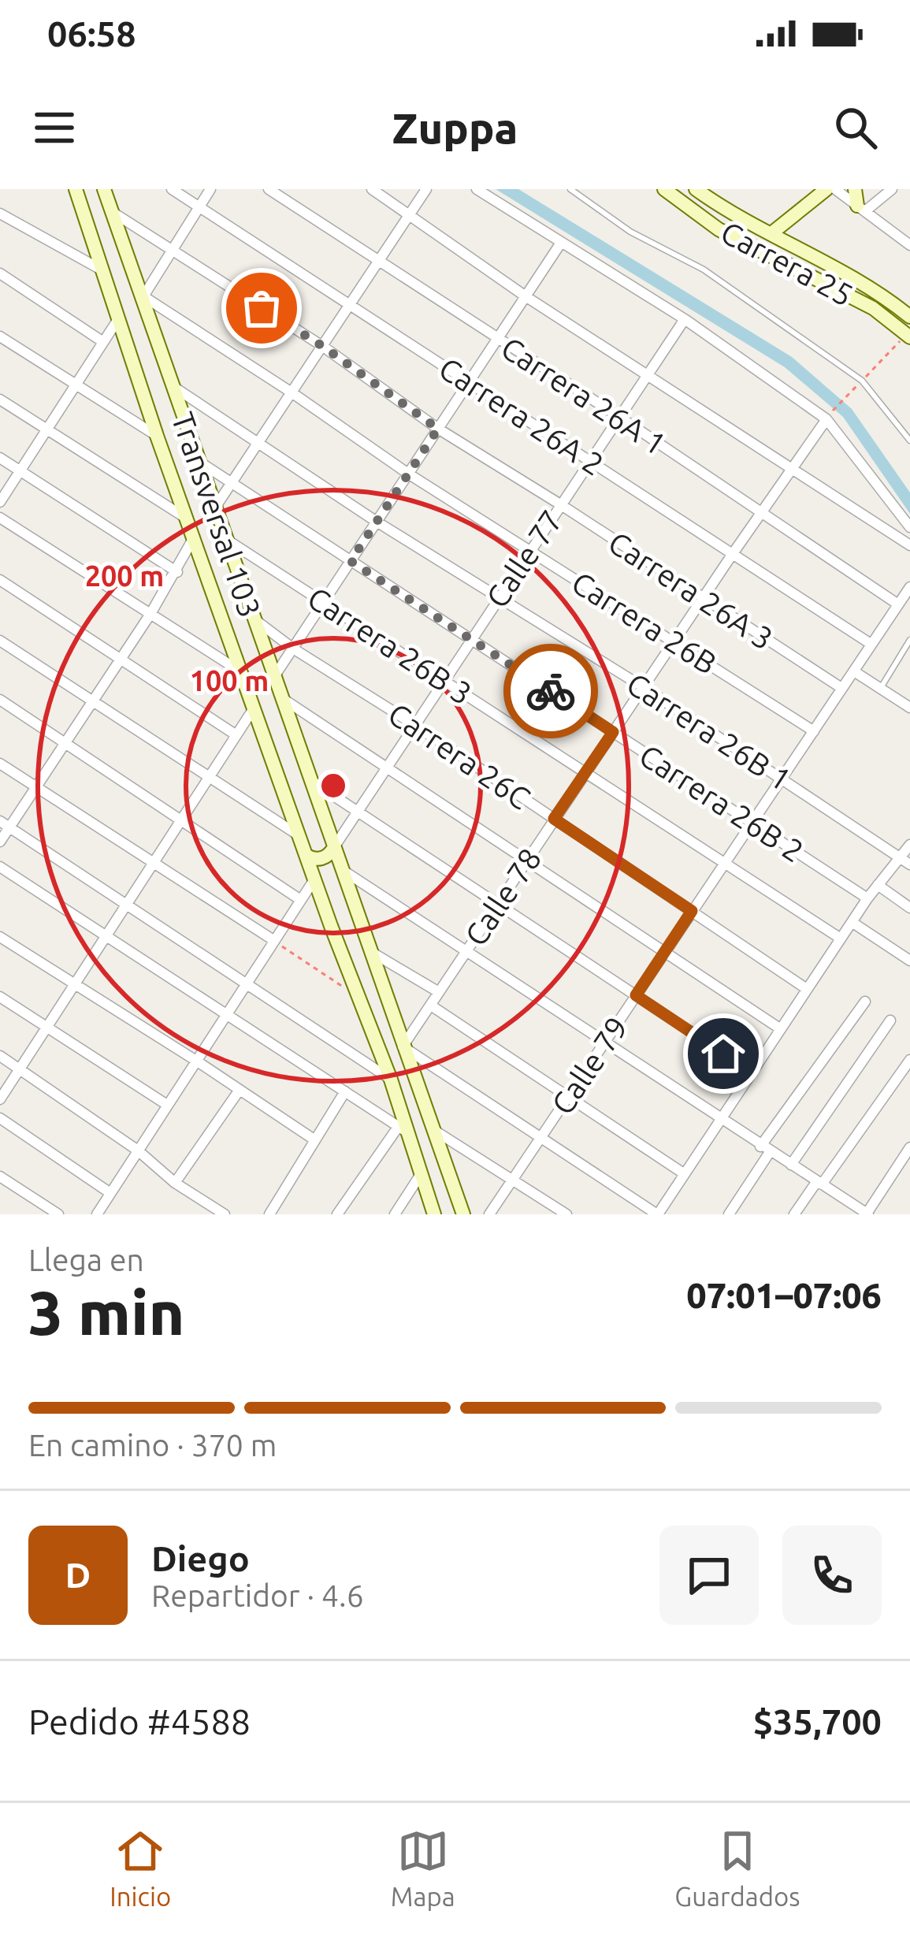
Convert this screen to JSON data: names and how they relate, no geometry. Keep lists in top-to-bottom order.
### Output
{
  "streets": {
    "street": [
      "Carrera 25",
      "Carrera 26A 1",
      "Carrera 26A 2",
      "Transversal 103",
      "Calle 77",
      "Carrera 26A 3",
      "Carrera 26B",
      "Carrera 26B 3",
      "Carrera 26B 1",
      "Carrera 26C",
      "Carrera 26B 2",
      "Calle 78",
      "Calle 79"
    ]
  },
  "crossings": [
    ["Carrera 26A 1", "Calle 77"],
    ["Carrera 26A 1", "Calle 78"],
    ["Carrera 26A 1", "Calle 79"],
    ["Carrera 26A 2", "Calle 77"],
    ["Carrera 26A 2", "Calle 78"],
    ["Carrera 26A 2", "Calle 79"],
    ["Transversal 103", "Calle 77"],
    ["Transversal 103", "Carrera 26A 3"],
    ["Transversal 103", "Carrera 26B"],
    ["Transversal 103", "Carrera 26B 3"],
    ["Transversal 103", "Carrera 26B 1"],
    ["Transversal 103", "Carrera 26C"],
    ["Transversal 103", "Carrera 26B 2"],
    ["Transversal 103", "Calle 78"],
    ["Calle 77", "Carrera 26A 3"],
    ["Calle 77", "Carrera 26B"],
    ["Calle 77", "Carrera 26B 3"],
    ["Calle 77", "Carrera 26B 1"],
    ["Calle 77", "Carrera 26C"],
    ["Calle 77", "Carrera 26B 2"],
    ["Carrera 26A 3", "Calle 78"],
    ["Carrera 26A 3", "Calle 79"],
    ["Carrera 26B", "Calle 78"],
    ["Carrera 26B", "Calle 79"],
    ["Carrera 26B 3", "Calle 78"],
    ["Carrera 26B 3", "Calle 79"],
    ["Carrera 26B 1", "Calle 78"],
    ["Carrera 26B 1", "Calle 79"],
    ["Carrera 26C", "Calle 78"],
    ["Carrera 26C", "Calle 79"],
    ["Carrera 26B 2", "Calle 78"],
    ["Carrera 26B 2", "Calle 79"]
  ],
  "page": {
    "status": "06:58",
    "header": "Zuppa",
    "heading": ["3 min", "Llega en", "07:01–07:06"],
    "panel": [
      "Diego",
      "Repartidor · 4.6",
      "Pedido #4588",
      "$35,700"
    ],
    "bar": "En camino · 370 m",
    "round": "D",
    "tabs": ["Inicio", "Mapa", "Guardados"]
  },
  "rings": ["200 m", "100 m"]
}
